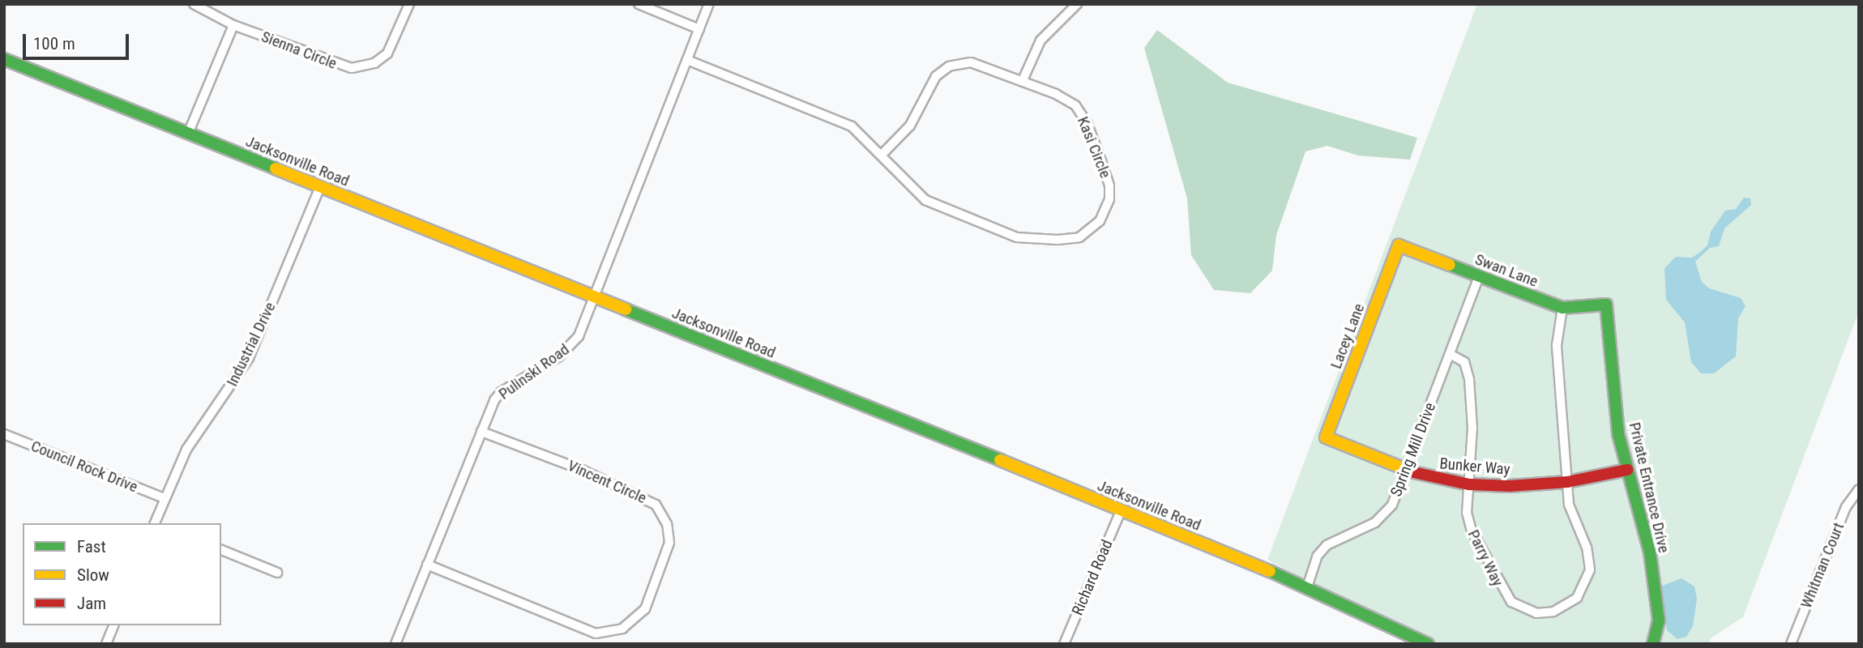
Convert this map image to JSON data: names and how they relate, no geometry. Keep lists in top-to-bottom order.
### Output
{
  "streets": {
    "main road": [
      "Jacksonville Road",
      "Swan Lane",
      "Lacey Lane",
      "Bunker Way",
      "Private Entrance Drive"
    ],
    "street": [
      "Sienna Circle",
      "Kasi Circle",
      "Industrial Drive",
      "Pulinski Road",
      "Spring Mill Drive",
      "Council Rock Drive",
      "Vincent Circle",
      "Parry Way",
      "Whitman Court",
      "Richard Road"
    ]
  },
  "crossings": [
    ["Kasi Circle", "Pulinski Road"],
    ["Jacksonville Road", "Industrial Drive"],
    ["Jacksonville Road", "Pulinski Road"],
    ["Jacksonville Road", "Spring Mill Drive"],
    ["Jacksonville Road", "Richard Road"],
    ["Swan Lane", "Lacey Lane"],
    ["Swan Lane", "Spring Mill Drive"],
    ["Swan Lane", "Private Entrance Drive"],
    ["Swan Lane", "Parry Way"],
    ["Lacey Lane", "Bunker Way"],
    ["Industrial Drive", "Council Rock Drive"],
    ["Pulinski Road", "Vincent Circle"],
    ["Spring Mill Drive", "Bunker Way"],
    ["Spring Mill Drive", "Parry Way"],
    ["Bunker Way", "Private Entrance Drive"],
    ["Bunker Way", "Parry Way"]
  ],
  "legend": ["Fast", "Slow", "Jam"],
  "scale_bar": "100 m"
}
